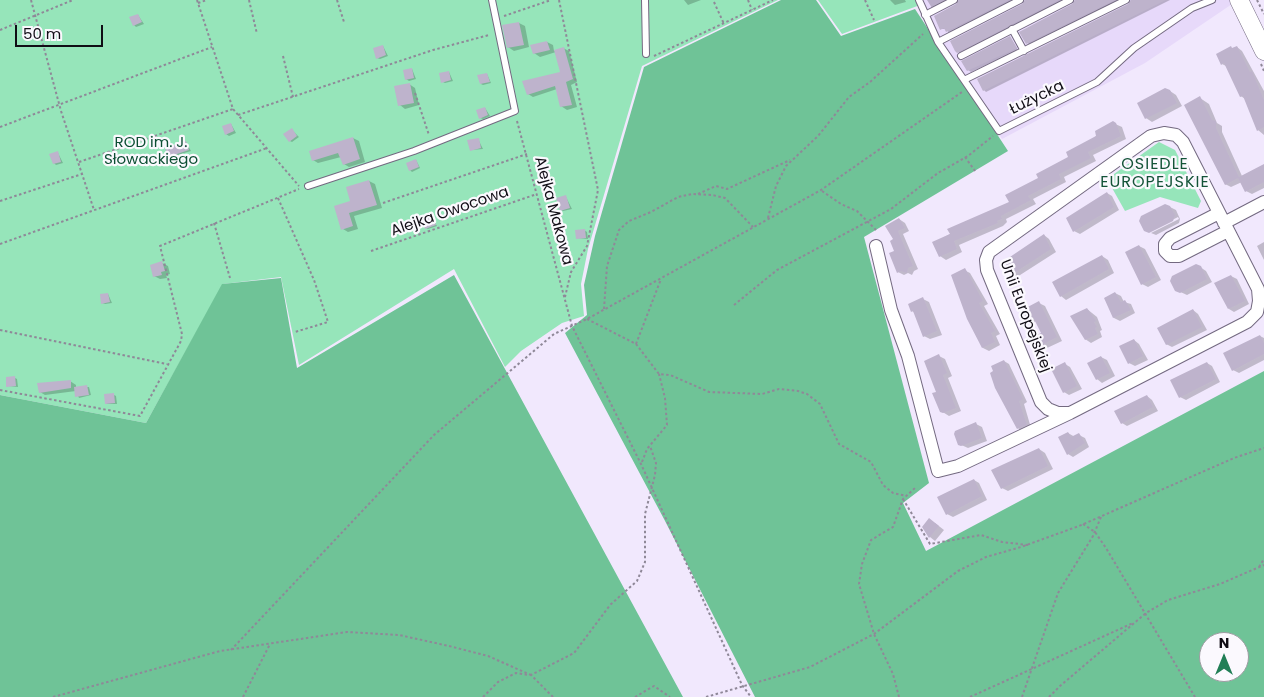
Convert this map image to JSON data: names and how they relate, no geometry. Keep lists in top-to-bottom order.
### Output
{
  "streets": {
    "street": ["Unii Europejskiej"],
    "lane": ["Łużycka"],
    "path": ["Alejka Makowa", "Alejka Owocowa"]
  },
  "crossings": [
    ["Alejka Makowa", "Alejka Owocowa"]
  ],
  "districts": ["OSIEDLE EUROPEJSKIE"],
  "parks": ["ROD im. J. Słowackiego"],
  "scale_bar": "50 m",
  "north": "top"
}
